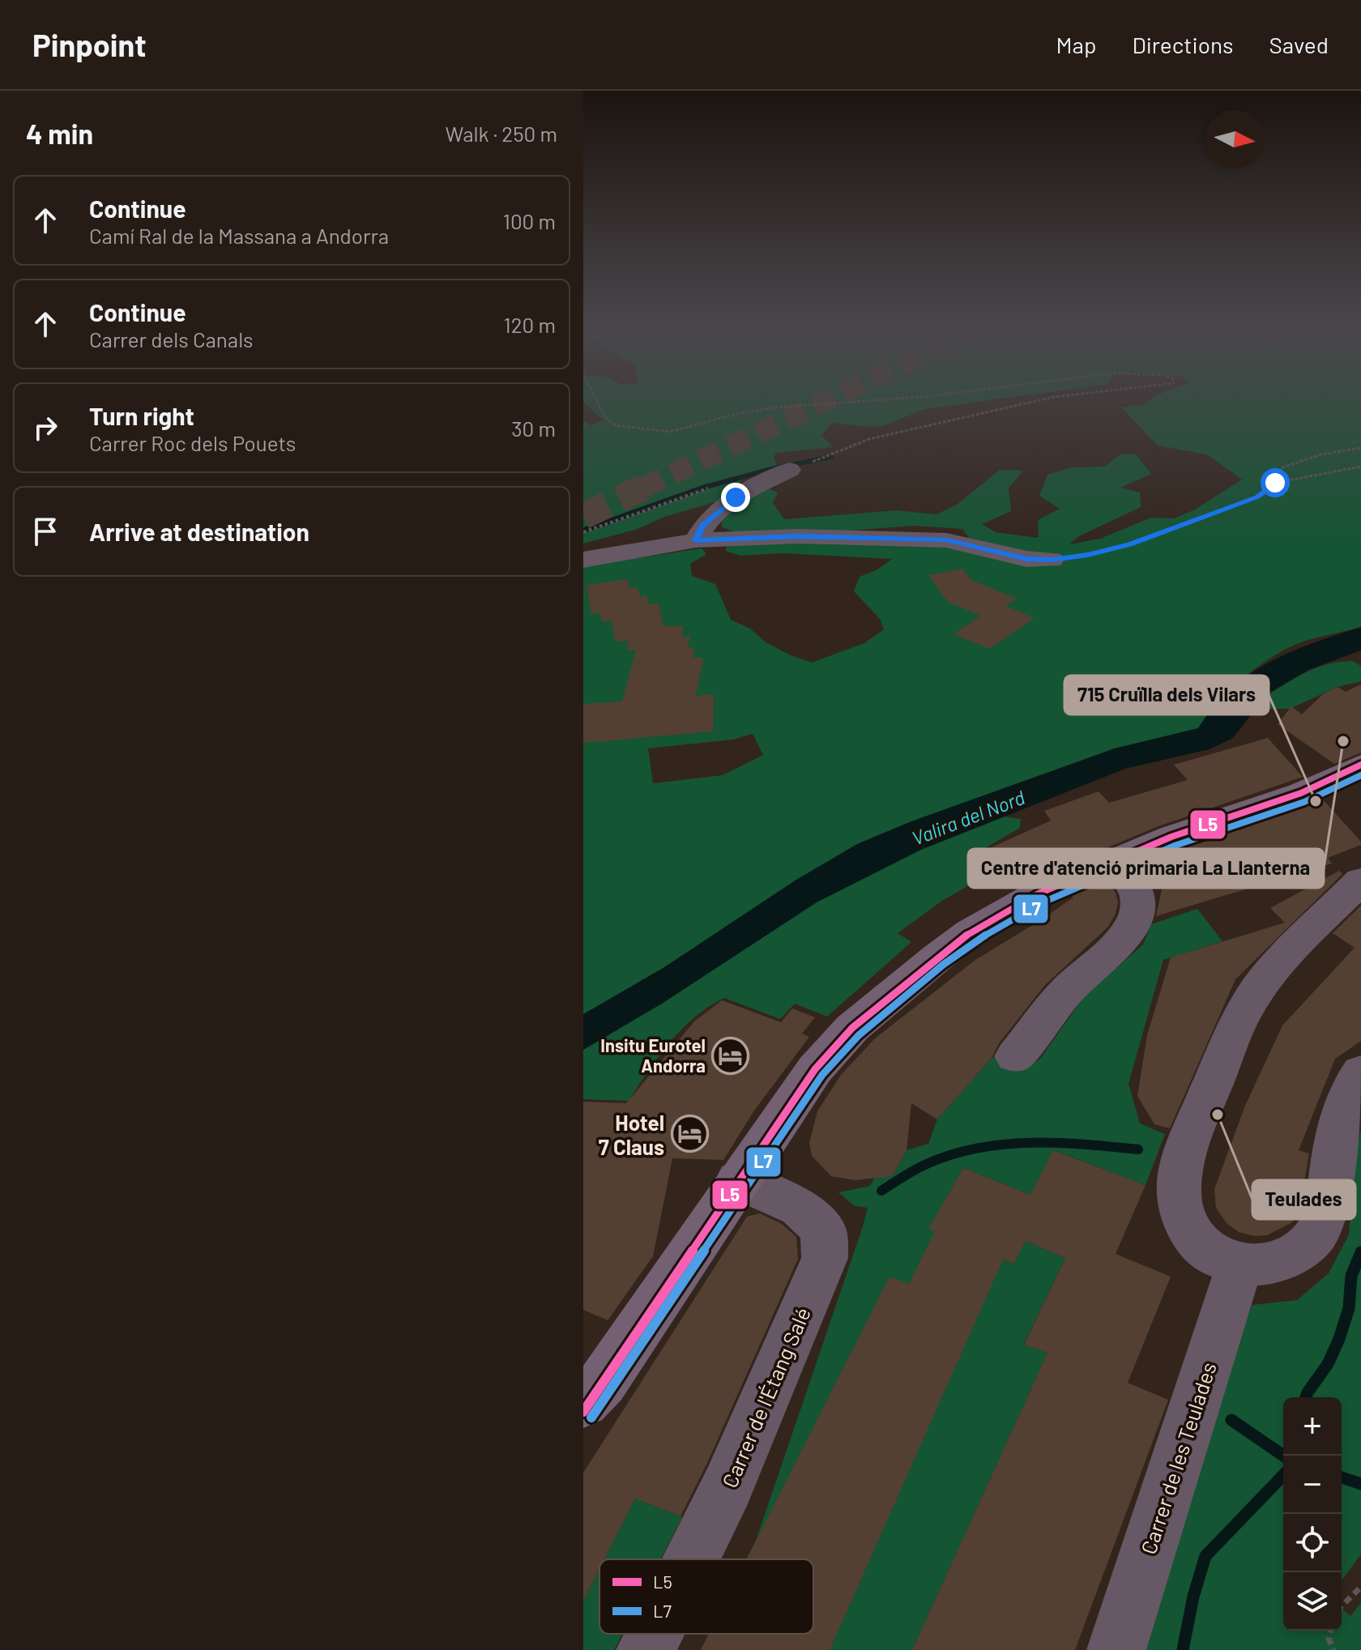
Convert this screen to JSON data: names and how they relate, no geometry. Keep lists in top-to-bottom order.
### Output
{
  "streets": {
    "street": ["Carrer de l'Étang Salé", "Carrer de les Teulades"]
  },
  "water": ["Valira del Nord"],
  "places": {
    "other": ["Centre d'atenció primaria La Llanterna", "715 Cruïlla dels Vilars", "Teulades"],
    "hotel": ["Insitu Eurotel Andorra", "Hotel 7 Claus"]
  },
  "lines": ["transit line L5", "transit line L7"],
  "legend": ["L5", "L7"],
  "north": "right",
  "page": {
    "header": "Pinpoint",
    "nav": ["Map", "Directions", "Saved"],
    "heading": ["4 min", "Walk · 250 m"],
    "list": [
      ["Continue", "Camí Ral de la Massana a Andorra", "100 m"],
      ["Continue", "Carrer dels Canals", "120 m"],
      ["Turn right", "Carrer Roc dels Pouets", "30 m"],
      "Arrive at destination"
    ],
    "map_buttons": ["+", "−"]
  }
}
